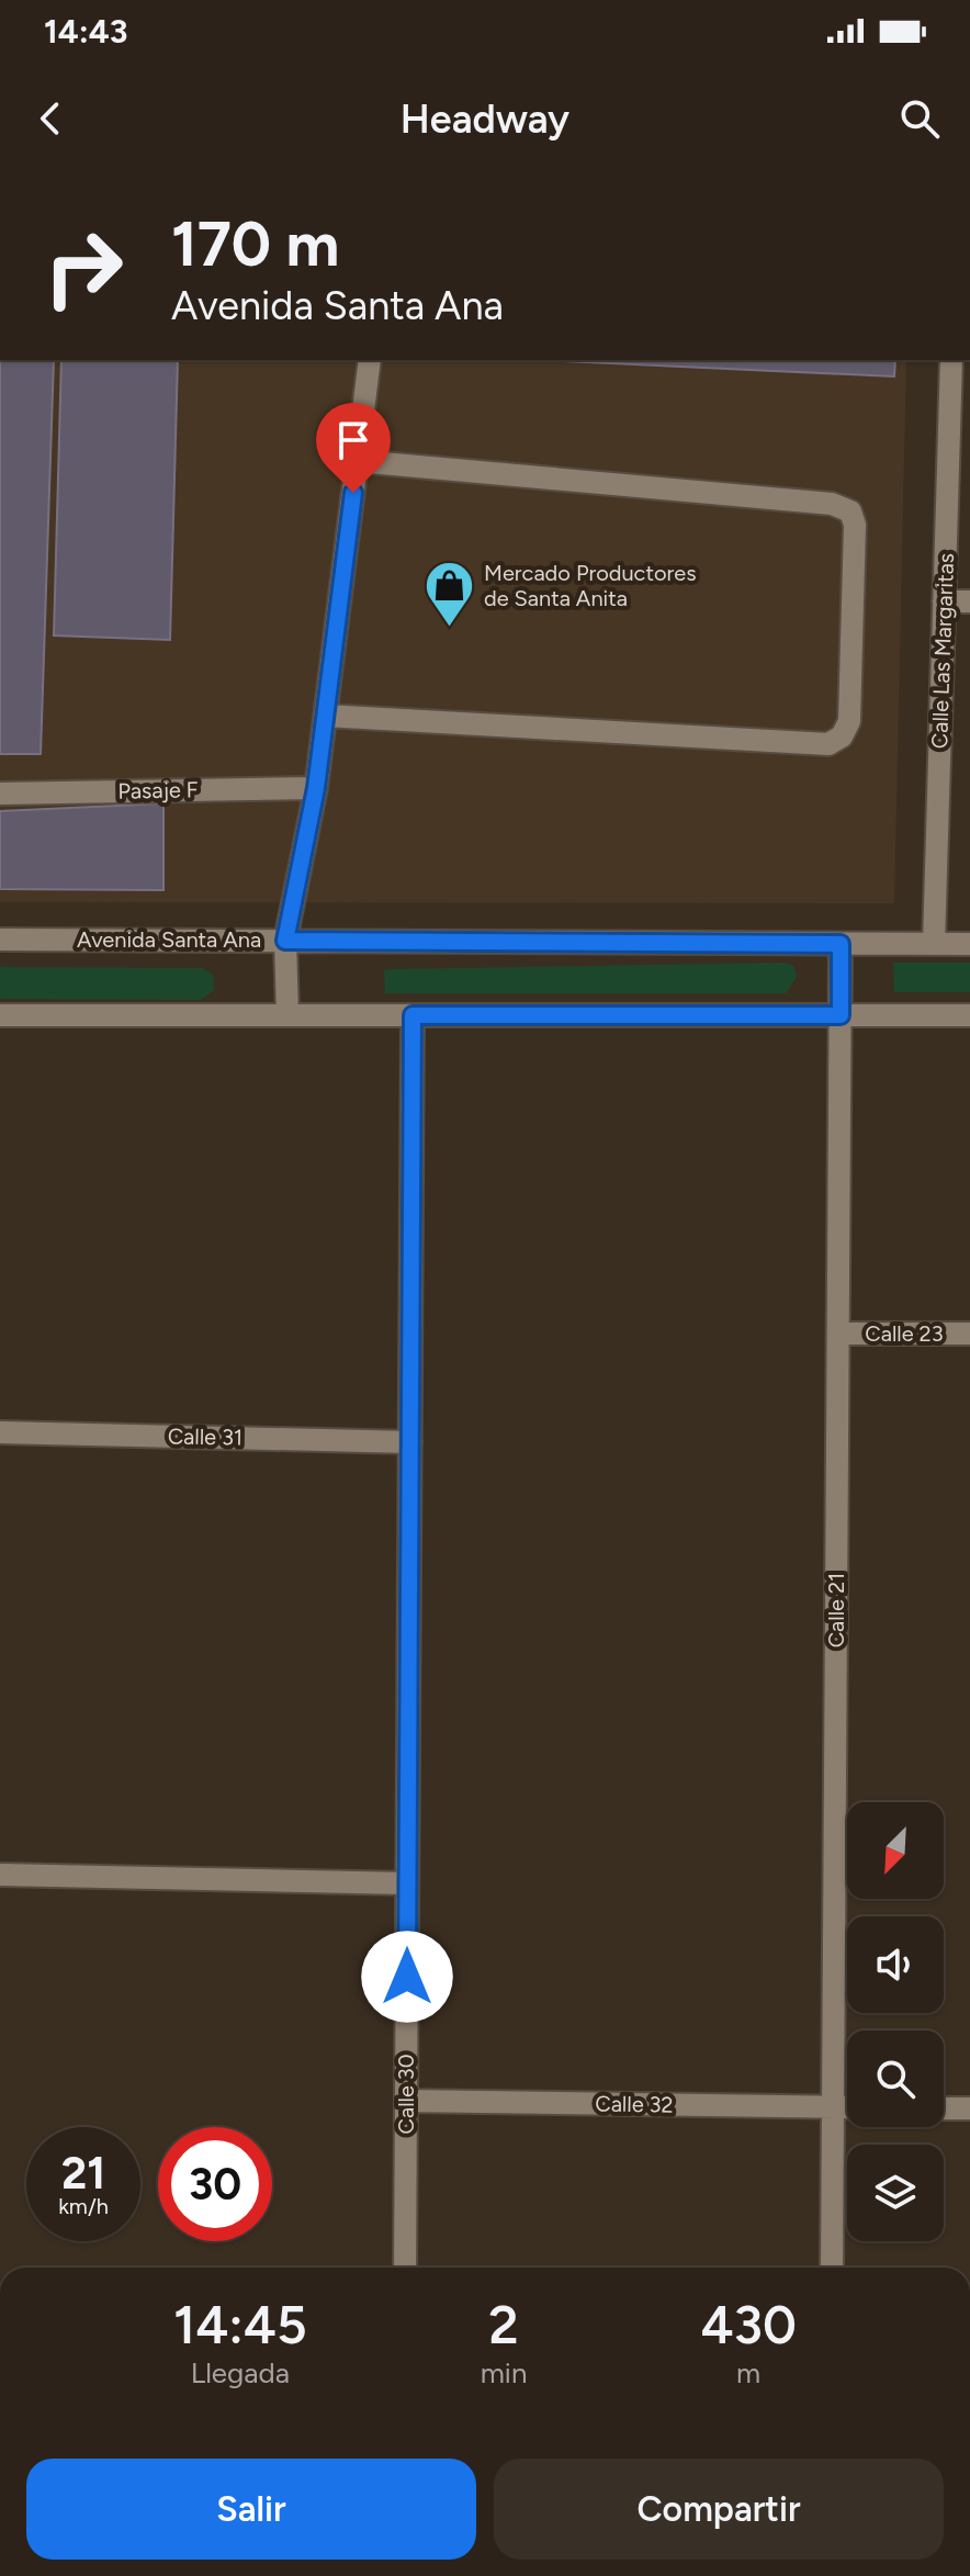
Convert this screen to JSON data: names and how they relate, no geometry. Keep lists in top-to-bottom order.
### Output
{
  "streets": {
    "street": [
      "Calle Las Margaritas",
      "Pasaje F",
      "Avenida Santa Ana",
      "Calle 23",
      "Calle 31",
      "Calle 21",
      "Calle 30",
      "Calle 32"
    ]
  },
  "crossings": [
    ["Calle Las Margaritas", "Avenida Santa Ana"],
    ["Avenida Santa Ana", "Calle 21"],
    ["Calle 23", "Calle 21"],
    ["Calle 31", "Calle 30"],
    ["Calle 21", "Calle 32"],
    ["Calle 30", "Calle 32"]
  ],
  "places": {
    "shop": ["Mercado Productores de Santa Anita"]
  },
  "north": "bottom left",
  "page": {
    "status": "14:43",
    "header": "Headway",
    "turn": ["170 m", "Avenida Santa Ana"],
    "speed": "21 km/h",
    "limit": "30",
    "eta": [
      "14:45",
      "Llegada",
      "2",
      "min",
      "430",
      "m"
    ],
    "buttons": ["Salir", "Compartir"]
  }
}
